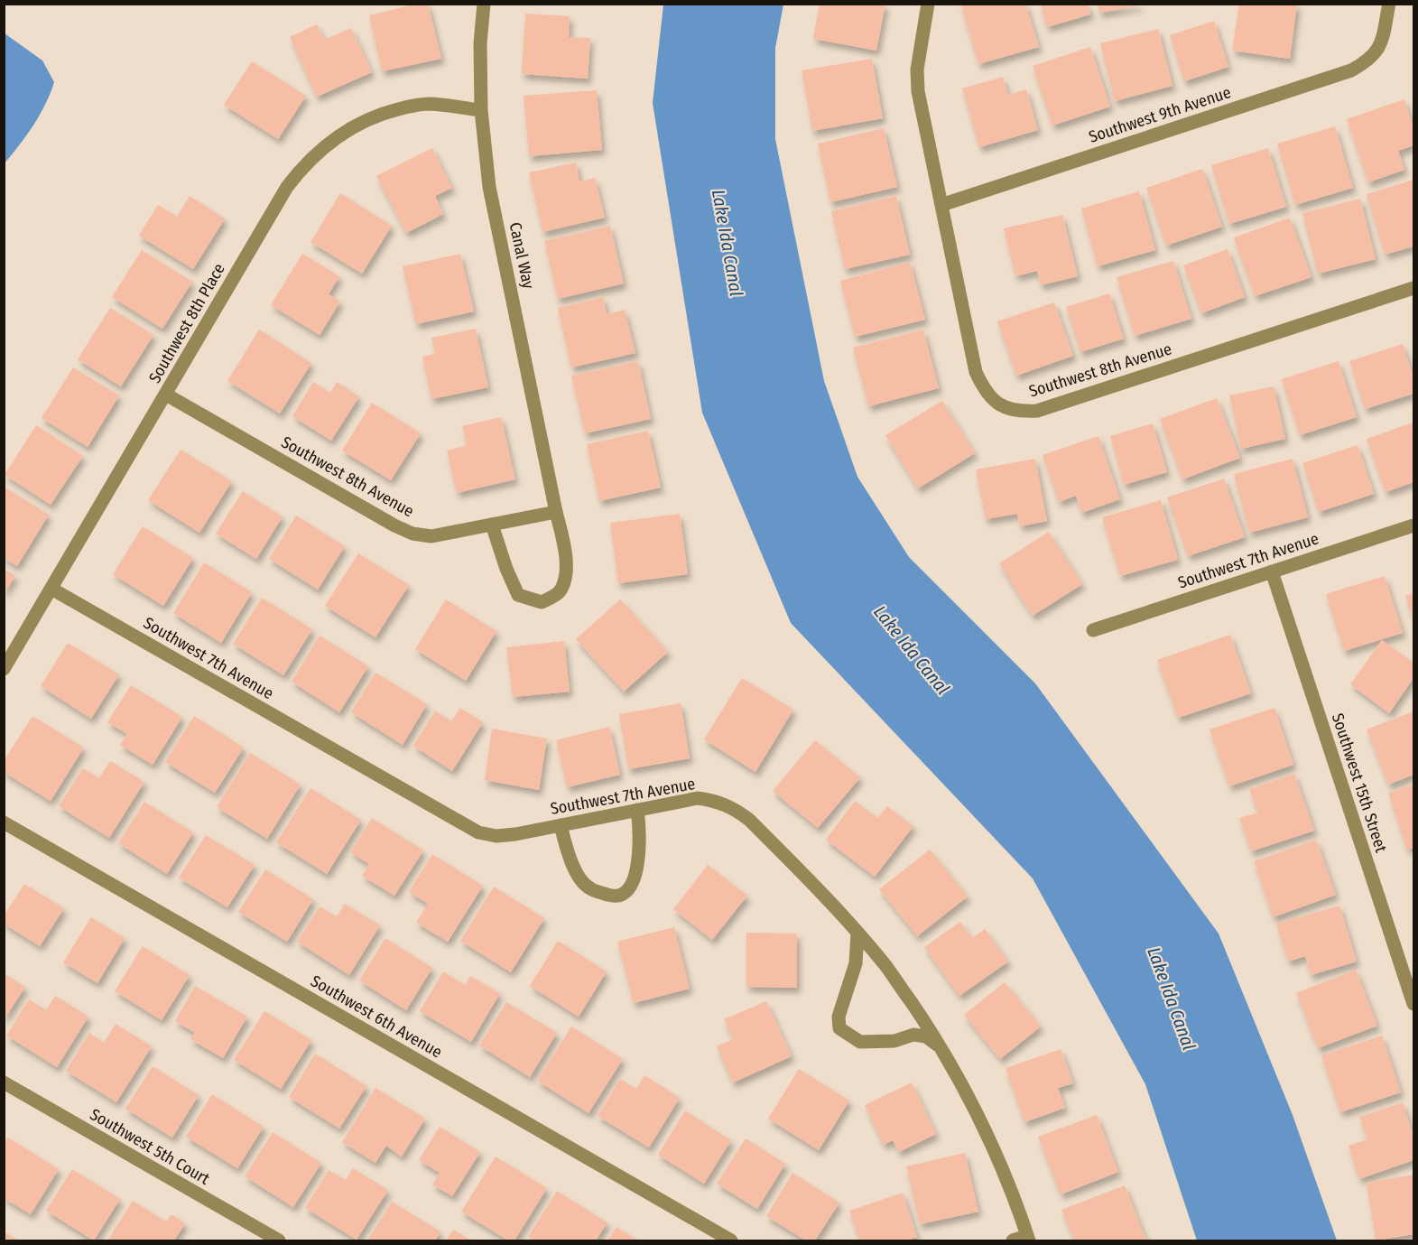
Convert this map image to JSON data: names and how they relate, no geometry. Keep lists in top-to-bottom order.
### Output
{
  "streets": {
    "street": [
      "Southwest 9th Avenue",
      "Canal Way",
      "Southwest 8th Place",
      "Southwest 8th Avenue",
      "Southwest 7th Avenue",
      "Southwest 15th Street",
      "Southwest 6th Avenue",
      "Southwest 5th Court"
    ]
  },
  "crossings": [
    ["Southwest 9th Avenue", "Southwest 8th Avenue"],
    ["Canal Way", "Southwest 8th Place"],
    ["Canal Way", "Southwest 8th Avenue"],
    ["Southwest 8th Place", "Southwest 8th Avenue"],
    ["Southwest 8th Place", "Southwest 7th Avenue"],
    ["Southwest 7th Avenue", "Southwest 15th Street"]
  ],
  "water": ["Lake Ida Canal"]
}
